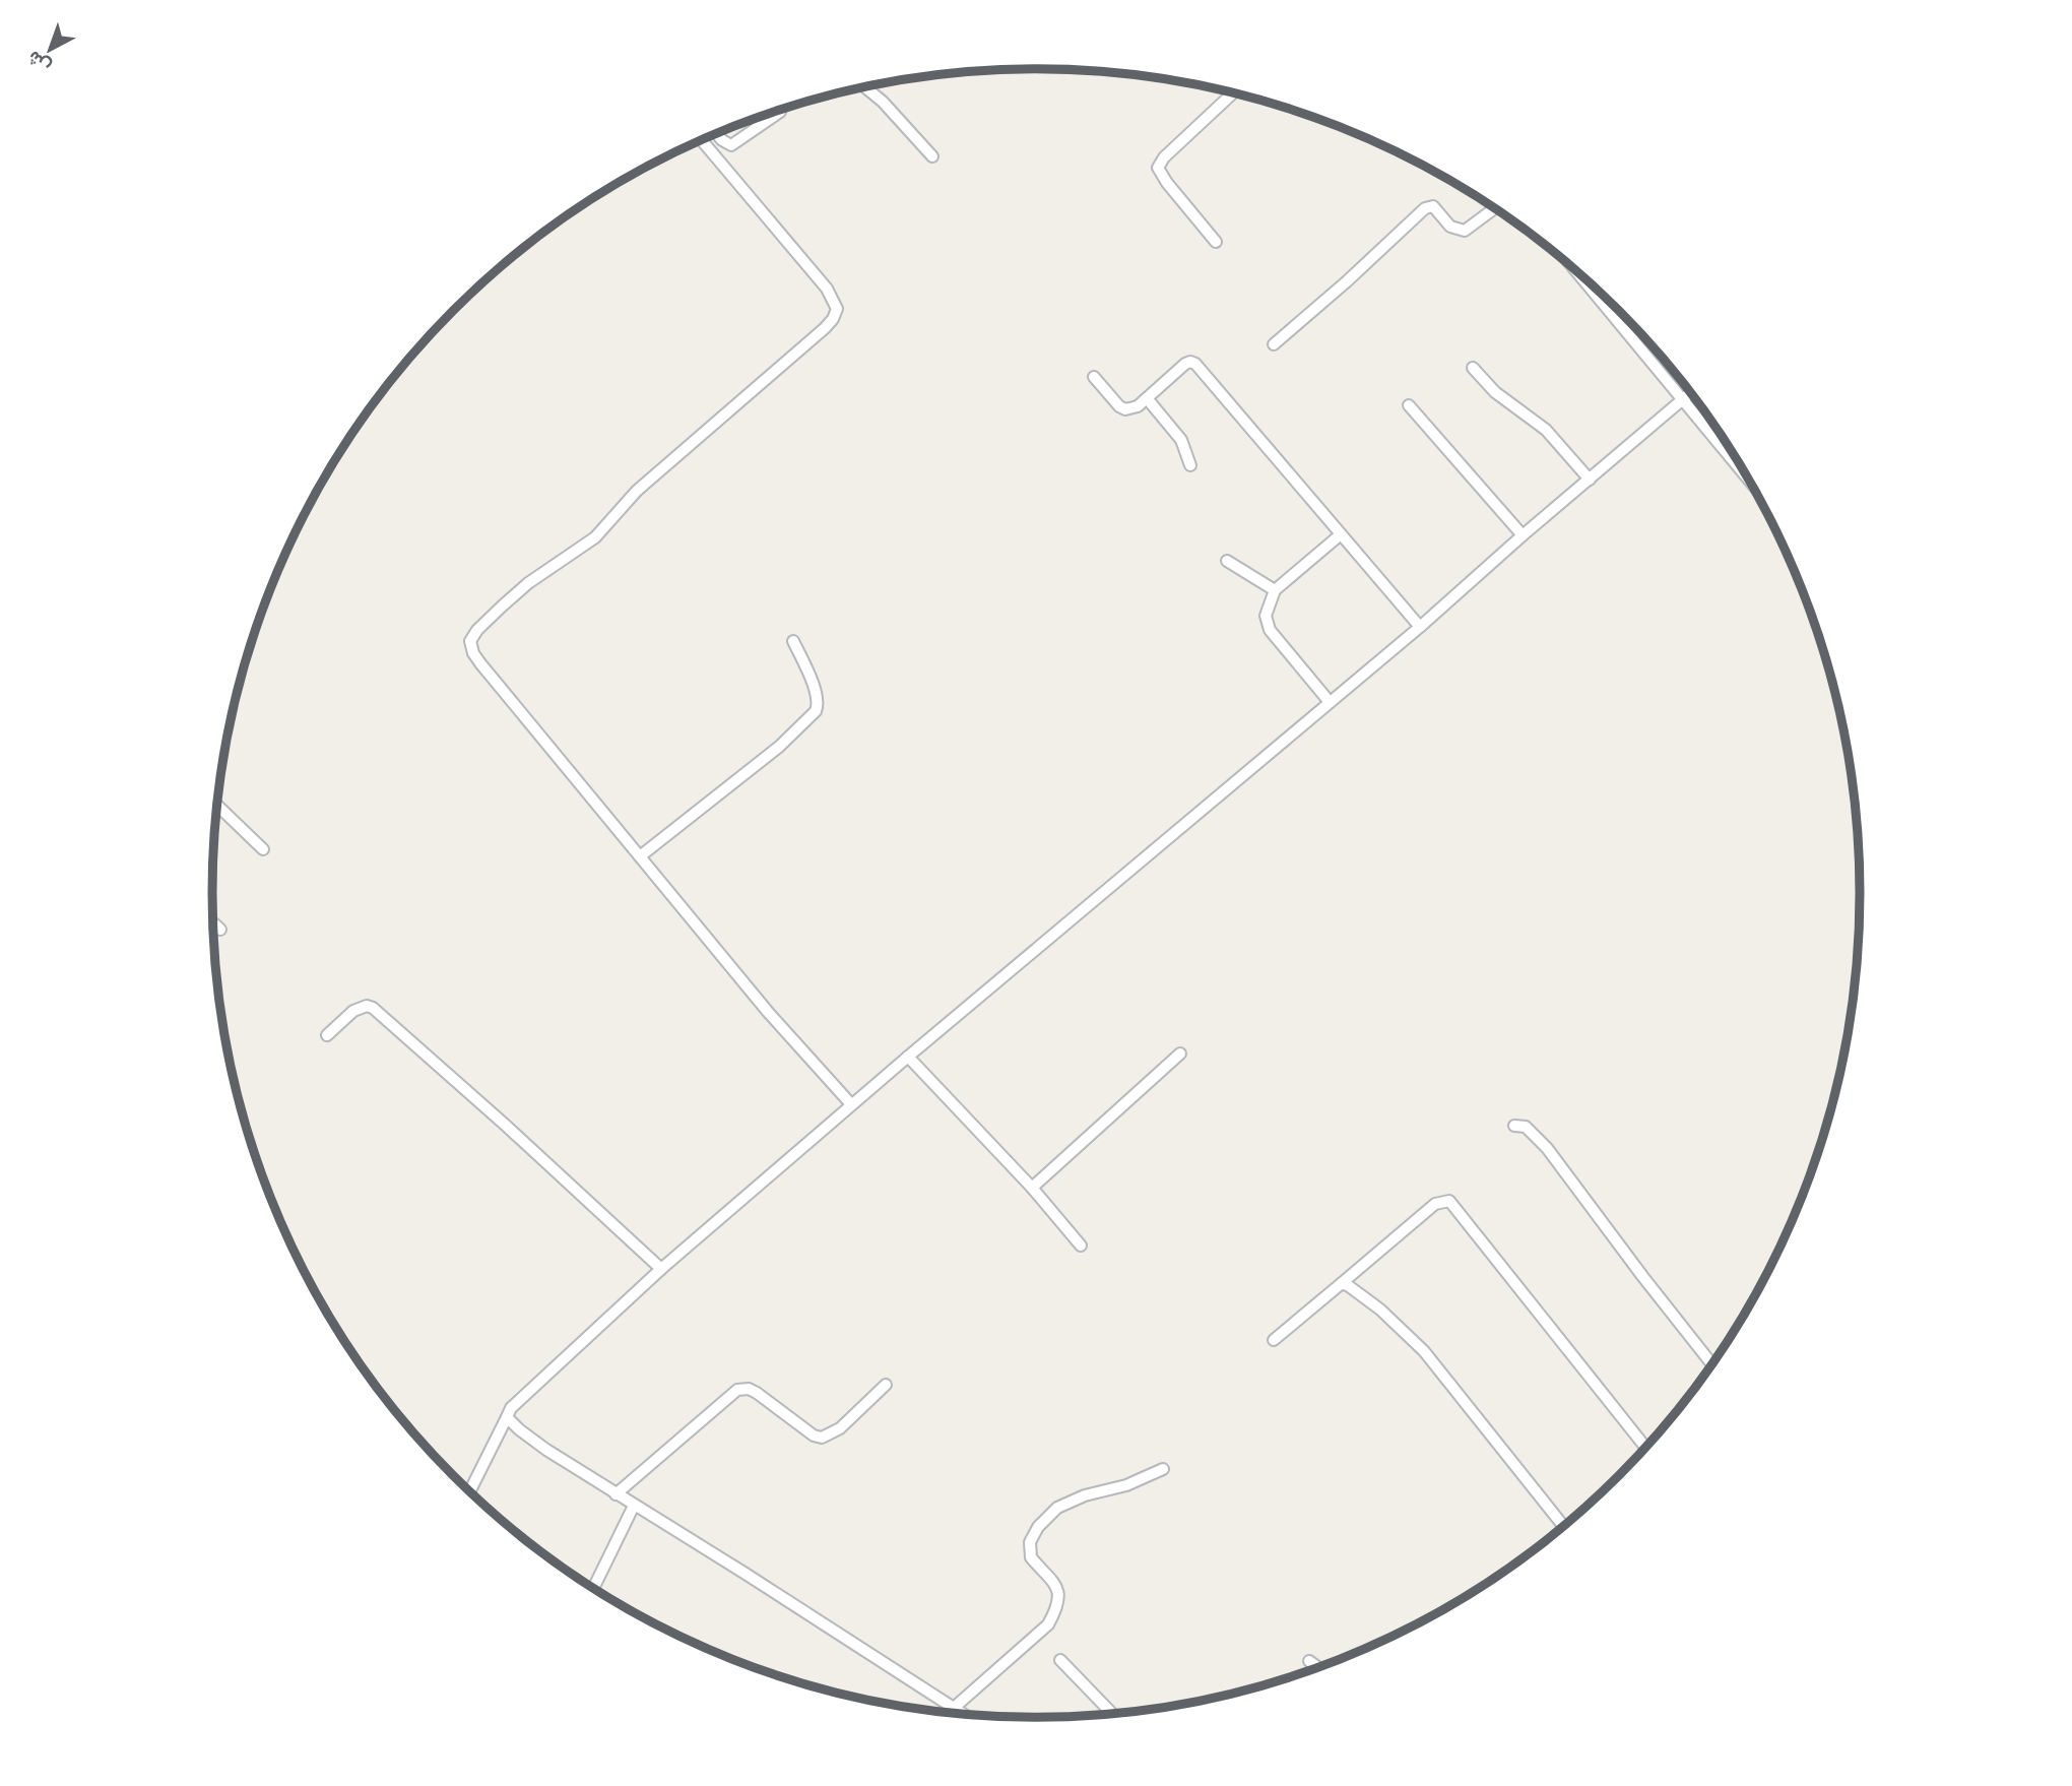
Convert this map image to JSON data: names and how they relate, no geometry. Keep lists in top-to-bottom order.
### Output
{
  "north": "bottom left"
}
